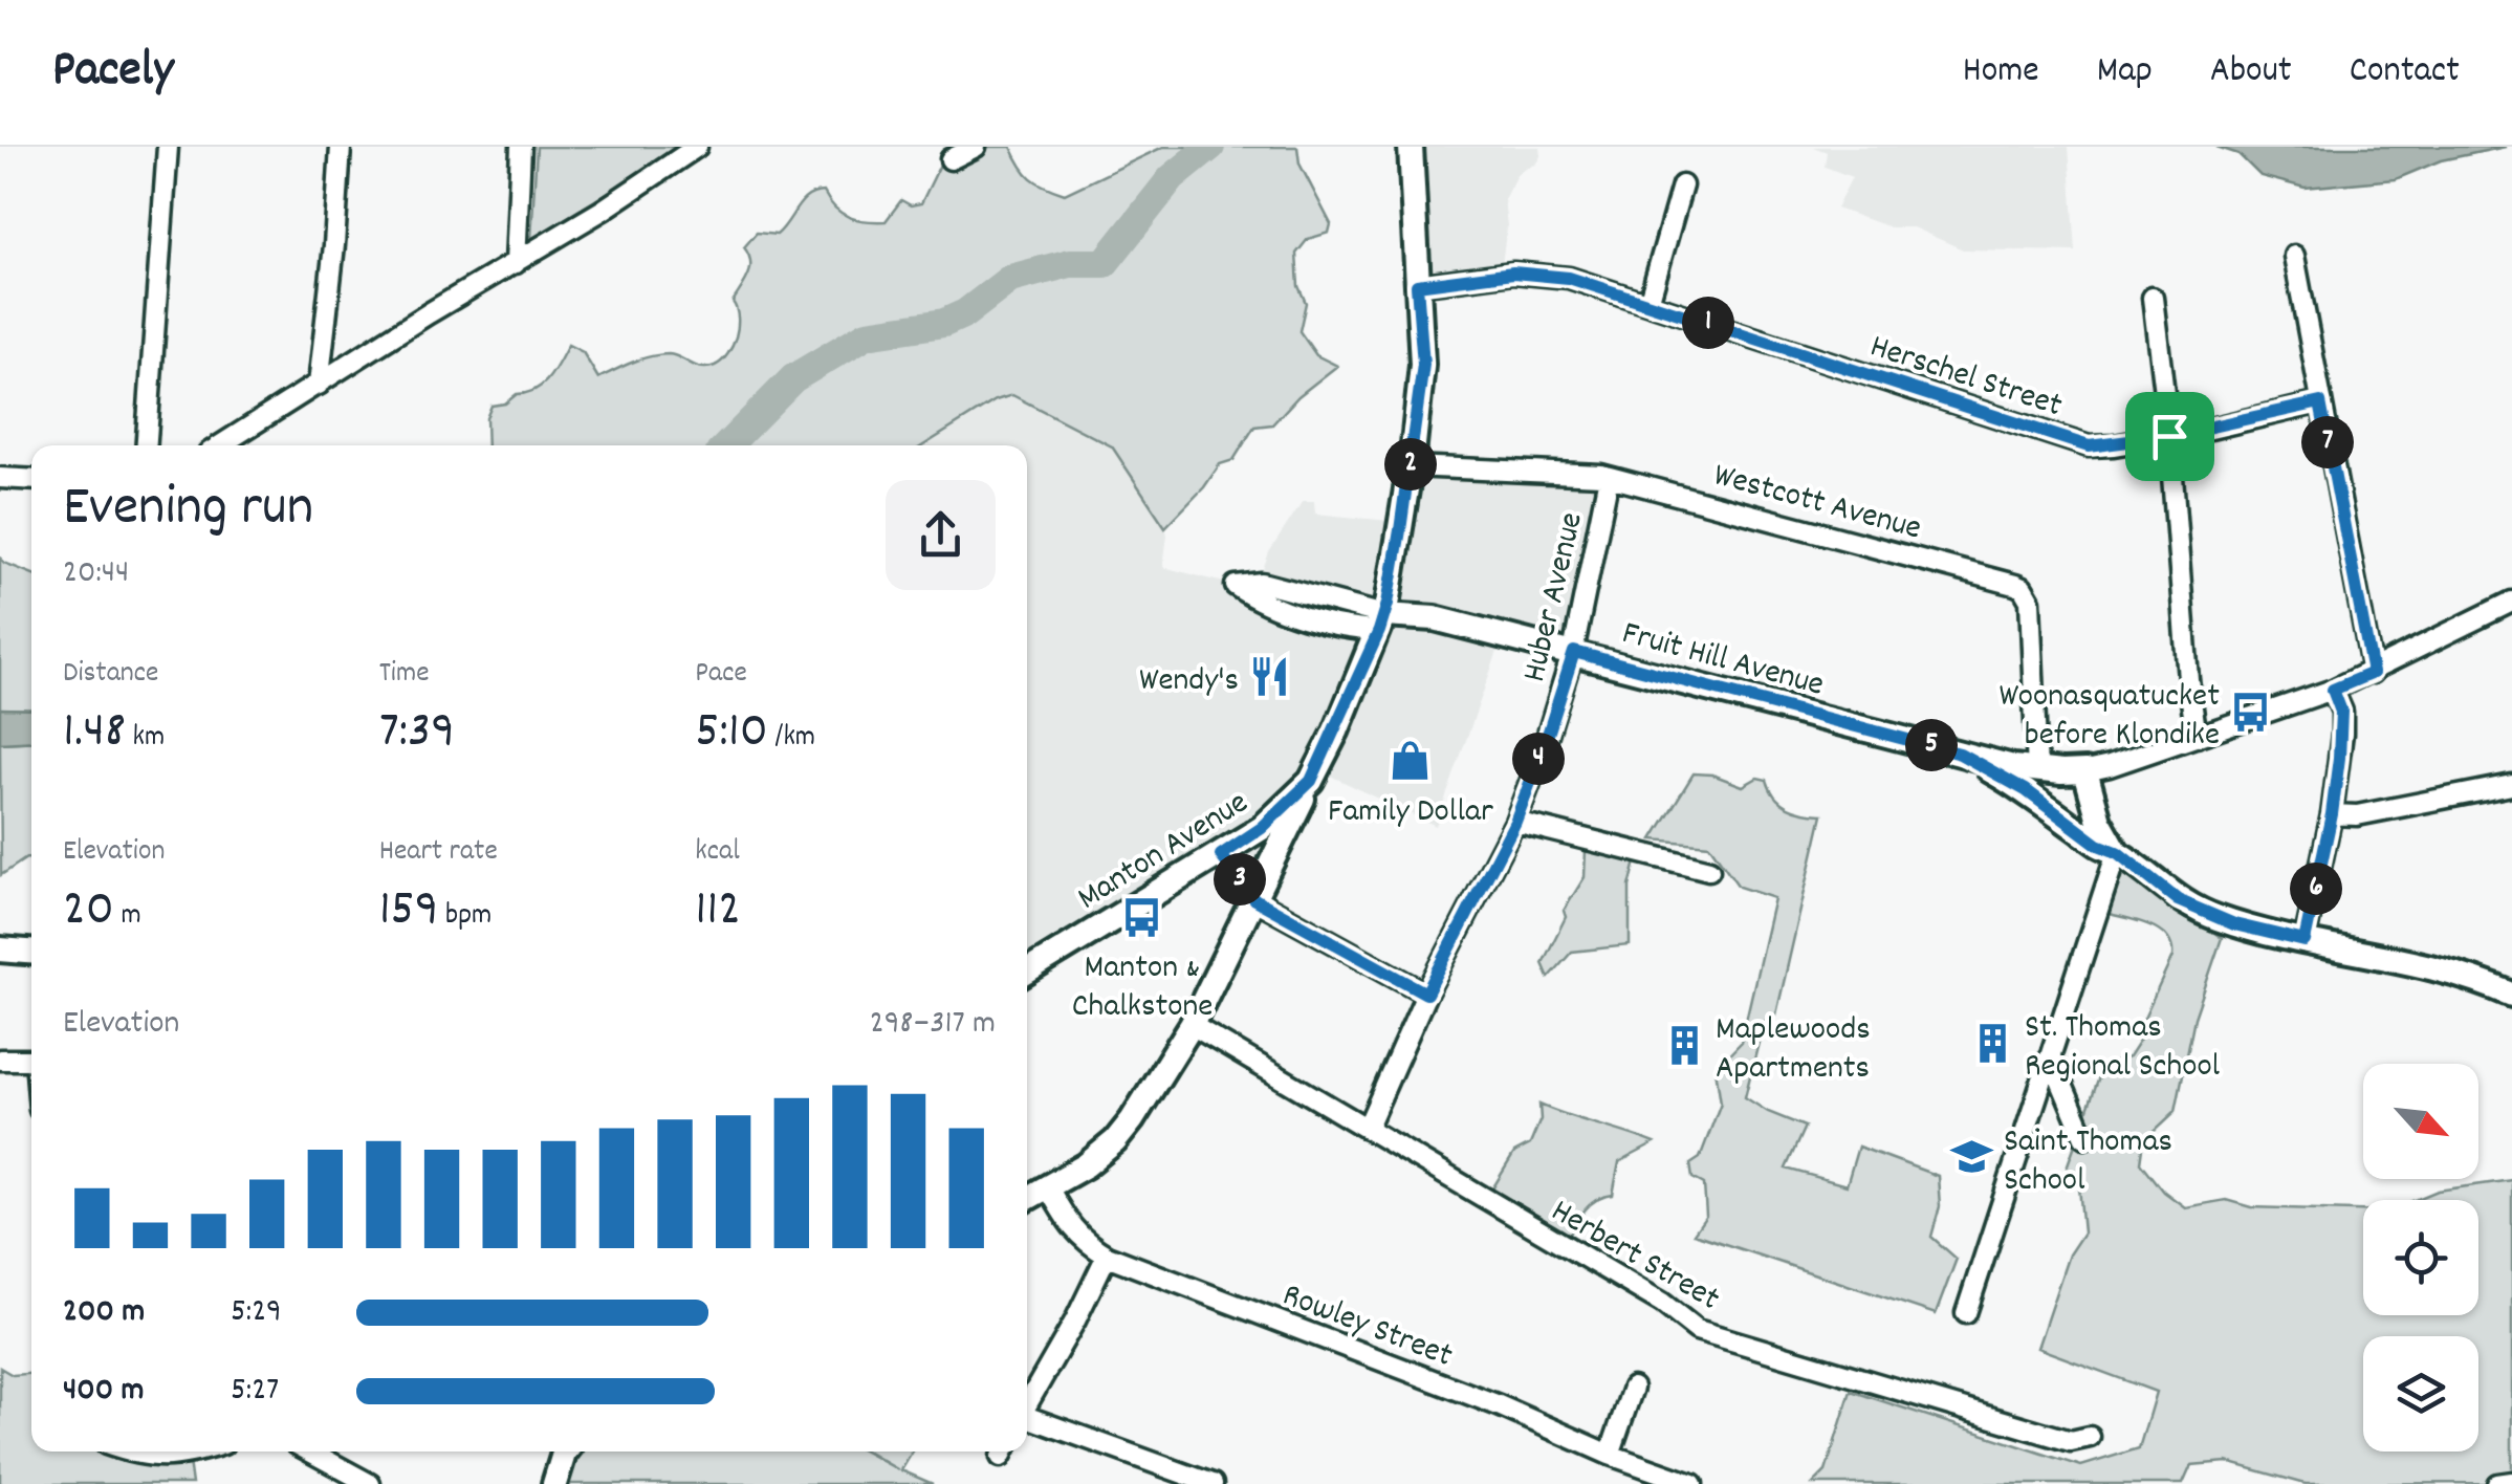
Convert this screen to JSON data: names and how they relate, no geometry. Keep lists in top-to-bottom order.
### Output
{
  "streets": {
    "main road": ["Fruit Hill Avenue", "Manton Avenue"],
    "street": [
      "Herschel Street",
      "Westcott Avenue",
      "Huber Avenue",
      "Herbert Street",
      "Rowley Street"
    ]
  },
  "crossings": [
    ["Herschel Street", "Manton Avenue"],
    ["Westcott Avenue", "Huber Avenue"],
    ["Westcott Avenue", "Fruit Hill Avenue"],
    ["Westcott Avenue", "Manton Avenue"],
    ["Huber Avenue", "Fruit Hill Avenue"],
    ["Huber Avenue", "Herbert Street"],
    ["Fruit Hill Avenue", "Manton Avenue"]
  ],
  "places": {
    "restaurant": ["Wendy's"],
    "bus stop": ["Woonasquatucket before Klondike", "Manton & Chalkstone"],
    "shop": ["Family Dollar"],
    "building": ["St. Thomas Regional School", "Maplewoods Apartments"],
    "school or university": ["Saint Thomas School"]
  },
  "north": "bottom right",
  "page": {
    "header": "Pacely",
    "nav": [
      "Home",
      "Map",
      "About",
      "Contact"
    ],
    "pins": [
      "1",
      "7",
      "2",
      "5",
      "4",
      "3",
      "6"
    ],
    "heading": ["Evening run", "20:44"],
    "stats": [
      ["Distance", "1.48 km"],
      ["Time", "7:39"],
      ["Pace", "5:10 /km"],
      ["Elevation", "20 m"],
      ["Heart rate", "159 bpm"],
      ["kcal", "112"]
    ],
    "chart": ["Elevation", "298–317 m"],
    "list": [
      {
        "name": "200 m",
        "note": "5:29"
      },
      {
        "name": "400 m",
        "note": "5:27"
      }
    ]
  }
}
